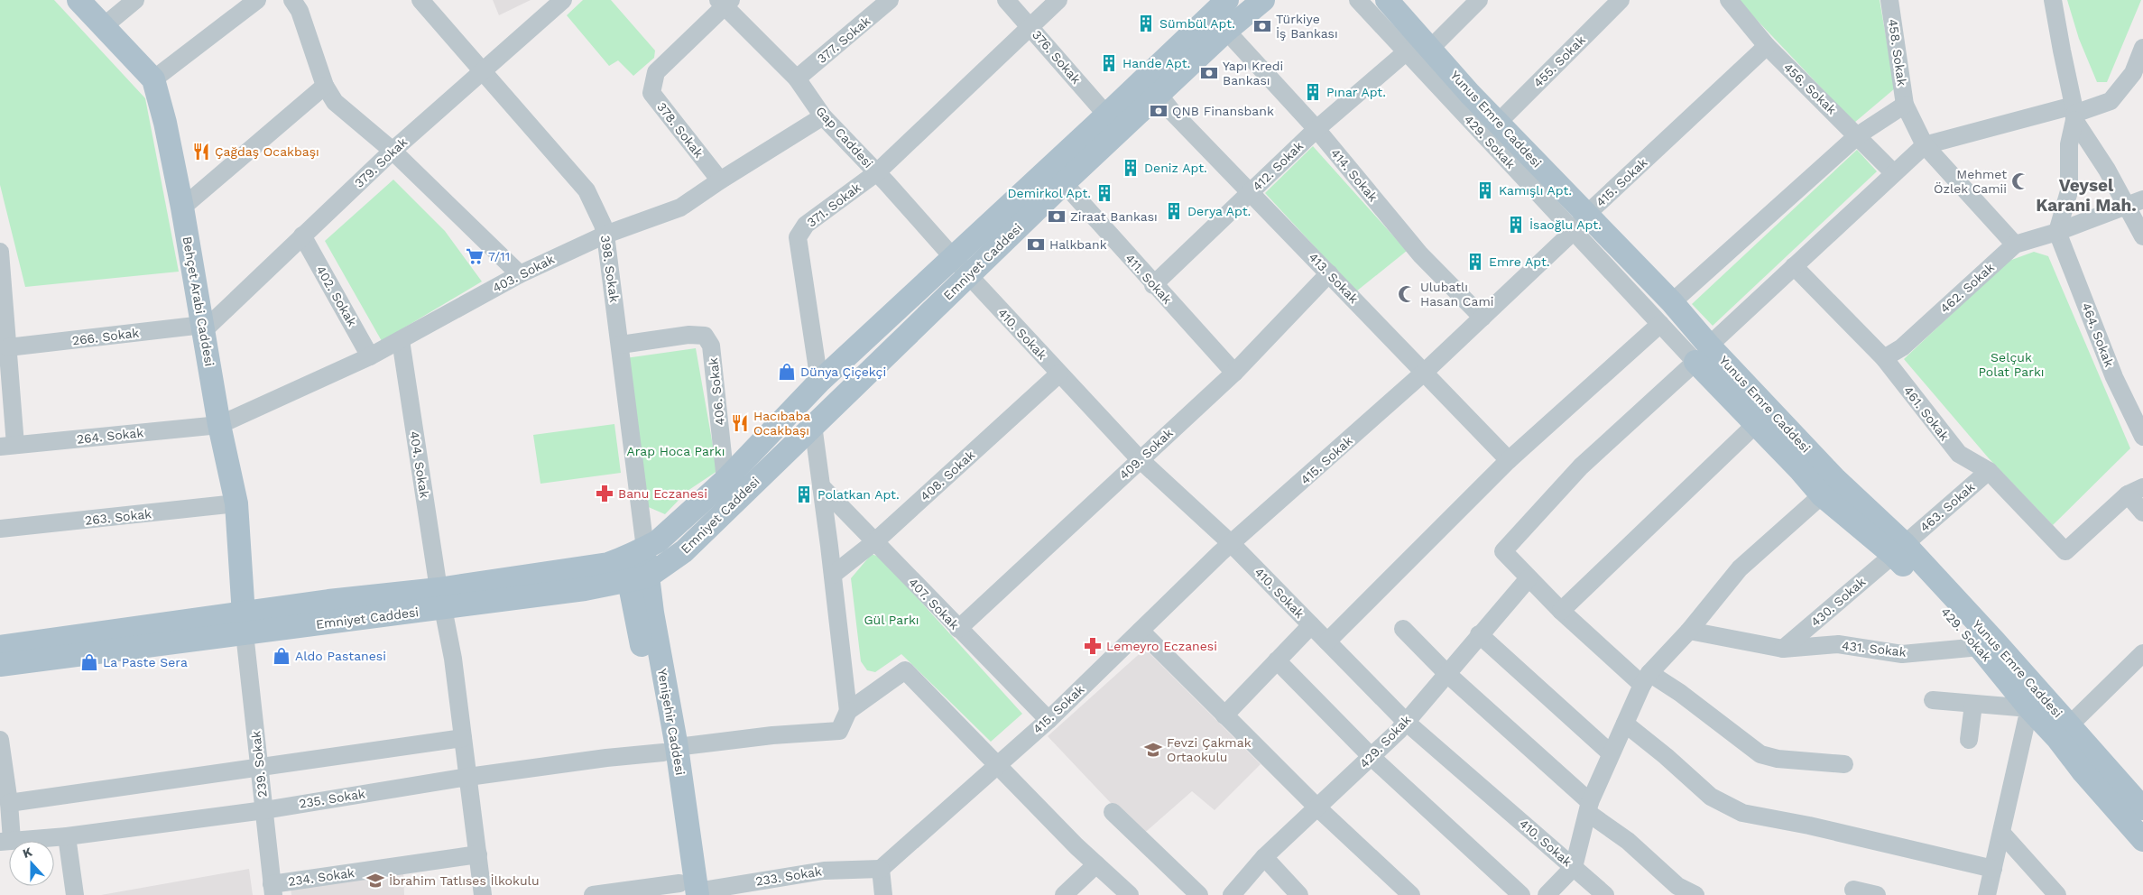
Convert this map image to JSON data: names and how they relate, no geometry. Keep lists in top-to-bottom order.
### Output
{
  "streets": {
    "main road": [
      "Yunus Emre Caddesi",
      "429. Sokak",
      "Emniyet Caddesi",
      "Behçet Arabi Caddesi",
      "Yenişehir Caddesi"
    ],
    "street": [
      "377. Sokak",
      "458. Sokak",
      "376. Sokak",
      "455. Sokak",
      "456. Sokak",
      "378. Sokak",
      "Gap Caddesi",
      "379. Sokak",
      "412. Sokak",
      "414. Sokak",
      "415. Sokak",
      "371. Sokak",
      "398. Sokak",
      "403. Sokak",
      "413. Sokak",
      "411. Sokak",
      "462. Sokak",
      "402. Sokak",
      "410. Sokak",
      "464. Sokak",
      "266. Sokak",
      "406. Sokak",
      "461. Sokak",
      "264. Sokak",
      "409. Sokak",
      "404. Sokak",
      "408. Sokak",
      "463. Sokak",
      "263. Sokak",
      "430. Sokak",
      "407. Sokak",
      "431. Sokak",
      "239. Sokak",
      "235. Sokak",
      "233. Sokak",
      "234. Sokak"
    ]
  },
  "crossings": [
    ["377. Sokak", "Gap Caddesi"],
    ["458. Sokak", "462. Sokak"],
    ["376. Sokak", "371. Sokak"],
    ["376. Sokak", "Emniyet Caddesi"],
    ["455. Sokak", "Yunus Emre Caddesi"],
    ["456. Sokak", "415. Sokak"],
    ["Yunus Emre Caddesi", "429. Sokak"],
    ["Yunus Emre Caddesi", "415. Sokak"],
    ["Yunus Emre Caddesi", "463. Sokak"],
    ["Yunus Emre Caddesi", "430. Sokak"],
    ["378. Sokak", "Gap Caddesi"],
    ["378. Sokak", "403. Sokak"],
    ["Gap Caddesi", "371. Sokak"],
    ["Gap Caddesi", "Emniyet Caddesi"],
    ["Gap Caddesi", "403. Sokak"],
    ["Gap Caddesi", "410. Sokak"],
    ["429. Sokak", "412. Sokak"],
    ["429. Sokak", "415. Sokak"],
    ["429. Sokak", "410. Sokak"],
    ["429. Sokak", "463. Sokak"],
    ["429. Sokak", "430. Sokak"],
    ["429. Sokak", "431. Sokak"],
    ["379. Sokak", "398. Sokak"],
    ["379. Sokak", "402. Sokak"],
    ["379. Sokak", "Behçet Arabi Caddesi"],
    ["379. Sokak", "266. Sokak"],
    ["412. Sokak", "414. Sokak"],
    ["412. Sokak", "413. Sokak"],
    ["412. Sokak", "411. Sokak"],
    ["414. Sokak", "415. Sokak"],
    ["414. Sokak", "Emniyet Caddesi"],
    ["415. Sokak", "413. Sokak"],
    ["415. Sokak", "410. Sokak"],
    ["415. Sokak", "407. Sokak"],
    ["415. Sokak", "233. Sokak"],
    ["371. Sokak", "Emniyet Caddesi"],
    ["Emniyet Caddesi", "398. Sokak"],
    ["Emniyet Caddesi", "413. Sokak"],
    ["Emniyet Caddesi", "411. Sokak"],
    ["Emniyet Caddesi", "Behçet Arabi Caddesi"],
    ["Emniyet Caddesi", "410. Sokak"],
    ["Emniyet Caddesi", "406. Sokak"],
    ["Emniyet Caddesi", "404. Sokak"],
    ["Emniyet Caddesi", "Yenişehir Caddesi"],
    ["Emniyet Caddesi", "239. Sokak"],
    ["398. Sokak", "403. Sokak"],
    ["398. Sokak", "406. Sokak"],
    ["398. Sokak", "Yenişehir Caddesi"],
    ["403. Sokak", "402. Sokak"],
    ["403. Sokak", "Behçet Arabi Caddesi"],
    ["403. Sokak", "264. Sokak"],
    ["403. Sokak", "404. Sokak"],
    ["413. Sokak", "409. Sokak"],
    ["411. Sokak", "409. Sokak"],
    ["462. Sokak", "464. Sokak"],
    ["462. Sokak", "461. Sokak"],
    ["Behçet Arabi Caddesi", "266. Sokak"],
    ["Behçet Arabi Caddesi", "264. Sokak"],
    ["Behçet Arabi Caddesi", "263. Sokak"],
    ["Behçet Arabi Caddesi", "239. Sokak"],
    ["410. Sokak", "409. Sokak"],
    ["410. Sokak", "408. Sokak"],
    ["461. Sokak", "463. Sokak"],
    ["409. Sokak", "407. Sokak"],
    ["404. Sokak", "235. Sokak"],
    ["404. Sokak", "234. Sokak"],
    ["408. Sokak", "407. Sokak"],
    ["463. Sokak", "430. Sokak"],
    ["430. Sokak", "431. Sokak"],
    ["Yenişehir Caddesi", "235. Sokak"],
    ["Yenişehir Caddesi", "233. Sokak"],
    ["239. Sokak", "235. Sokak"],
    ["239. Sokak", "234. Sokak"]
  ],
  "districts": ["Veysel Karani Mah."],
  "parks": ["Selçuk Polat Parkı", "Arap Hoca Parkı", "Gül Parkı"],
  "places": {
    "building": [
      "Sümbül Apt.",
      "Hande Apt.",
      "Pınar Apt.",
      "Deniz Apt.",
      "Kamışlı Apt.",
      "Demirkol Apt.",
      "Derya Apt.",
      "İsaoğlu Apt.",
      "Emre Apt.",
      "Polatkan Apt."
    ],
    "bank": [
      "Türkiye İş Bankası",
      "Yapı Kredi Bankası",
      "QNB Finansbank",
      "Ziraat Bankası",
      "Halkbank"
    ],
    "restaurant": ["Çağdaş Ocakbaşı", "Hacıbaba Ocakbaşı"],
    "mosque": ["Mehmet Özlek Camii", "Ulubatlı Hasan Cami"],
    "supermarket": ["7/11"],
    "shop": ["Dünya Çiçekçi", "Aldo Pastanesi", "La Paste Sera"],
    "pharmacy": ["Banu Eczanesi", "Lemeyro Eczanesi"],
    "school or university": ["Fevzi Çakmak Ortaokulu", "İbrahim Tatlıses İlkokulu"]
  },
  "north": "top"
}
